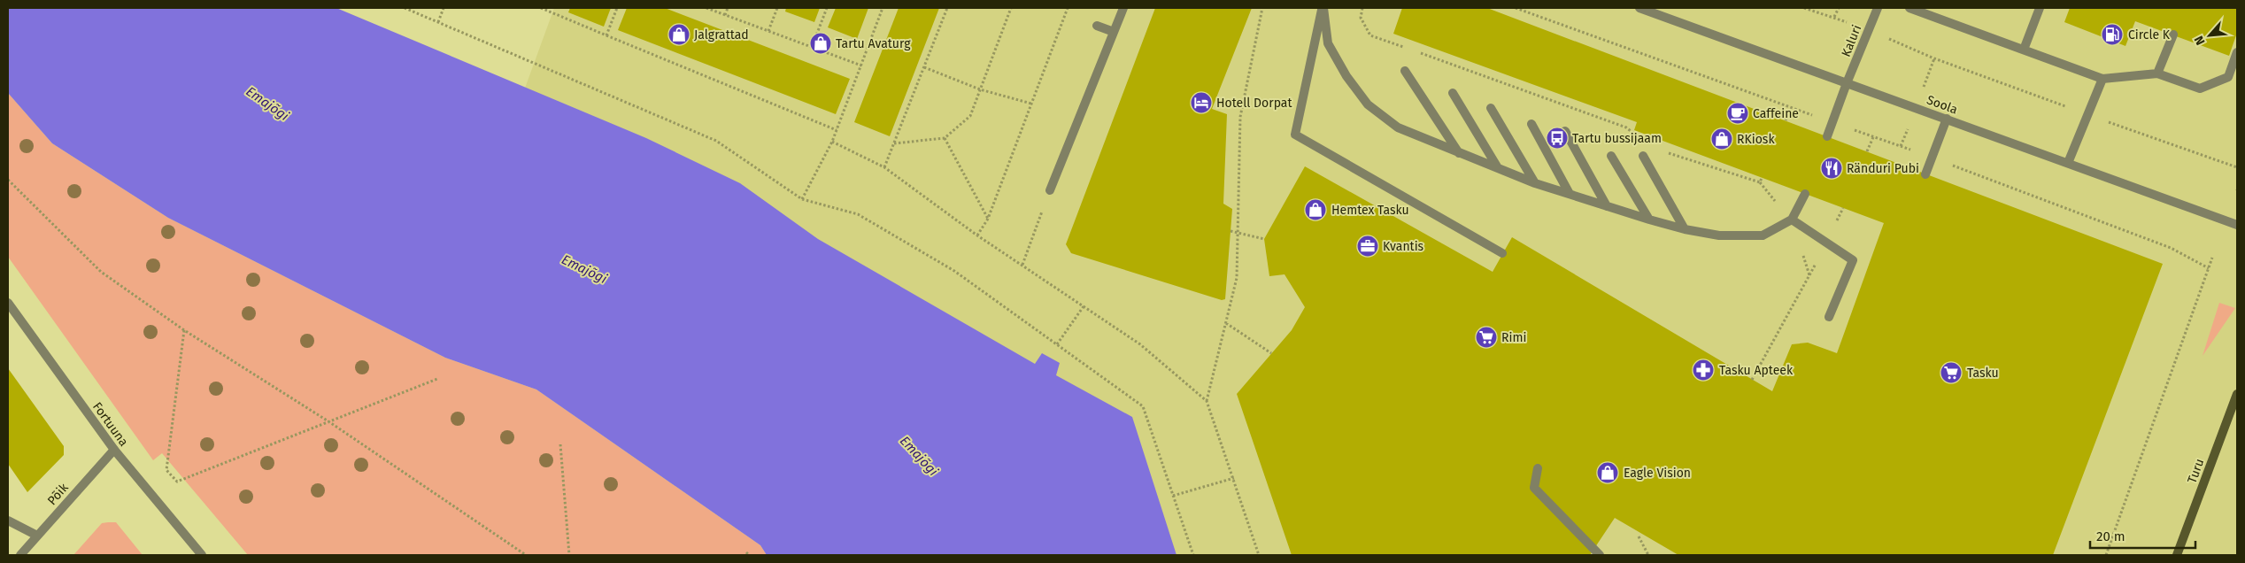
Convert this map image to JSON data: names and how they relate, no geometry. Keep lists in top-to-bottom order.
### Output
{
  "streets": {
    "main road": ["Turu"],
    "street": [
      "Kaluri",
      "Soola",
      "Fortuuna",
      "Põik"
    ]
  },
  "crossings": [
    ["Kaluri", "Soola"],
    ["Fortuuna", "Põik"]
  ],
  "water": ["Emajõgi"],
  "places": {
    "shop": [
      "Jalgrattad",
      "Tartu Avaturg",
      "RKiosk",
      "Hemtex Tasku",
      "Eagle Vision"
    ],
    "fuel station": ["Circle K"],
    "hotel": ["Hotell Dorpat"],
    "cafe": ["Caffeine"],
    "bus stop": ["Tartu bussijaam"],
    "restaurant": ["Ränduri Pubi"],
    "office": ["Kvantis"],
    "supermarket": ["Rimi", "Tasku"],
    "pharmacy": ["Tasku Apteek"]
  },
  "scale_bar": "20 m",
  "north": "bottom left"
}
